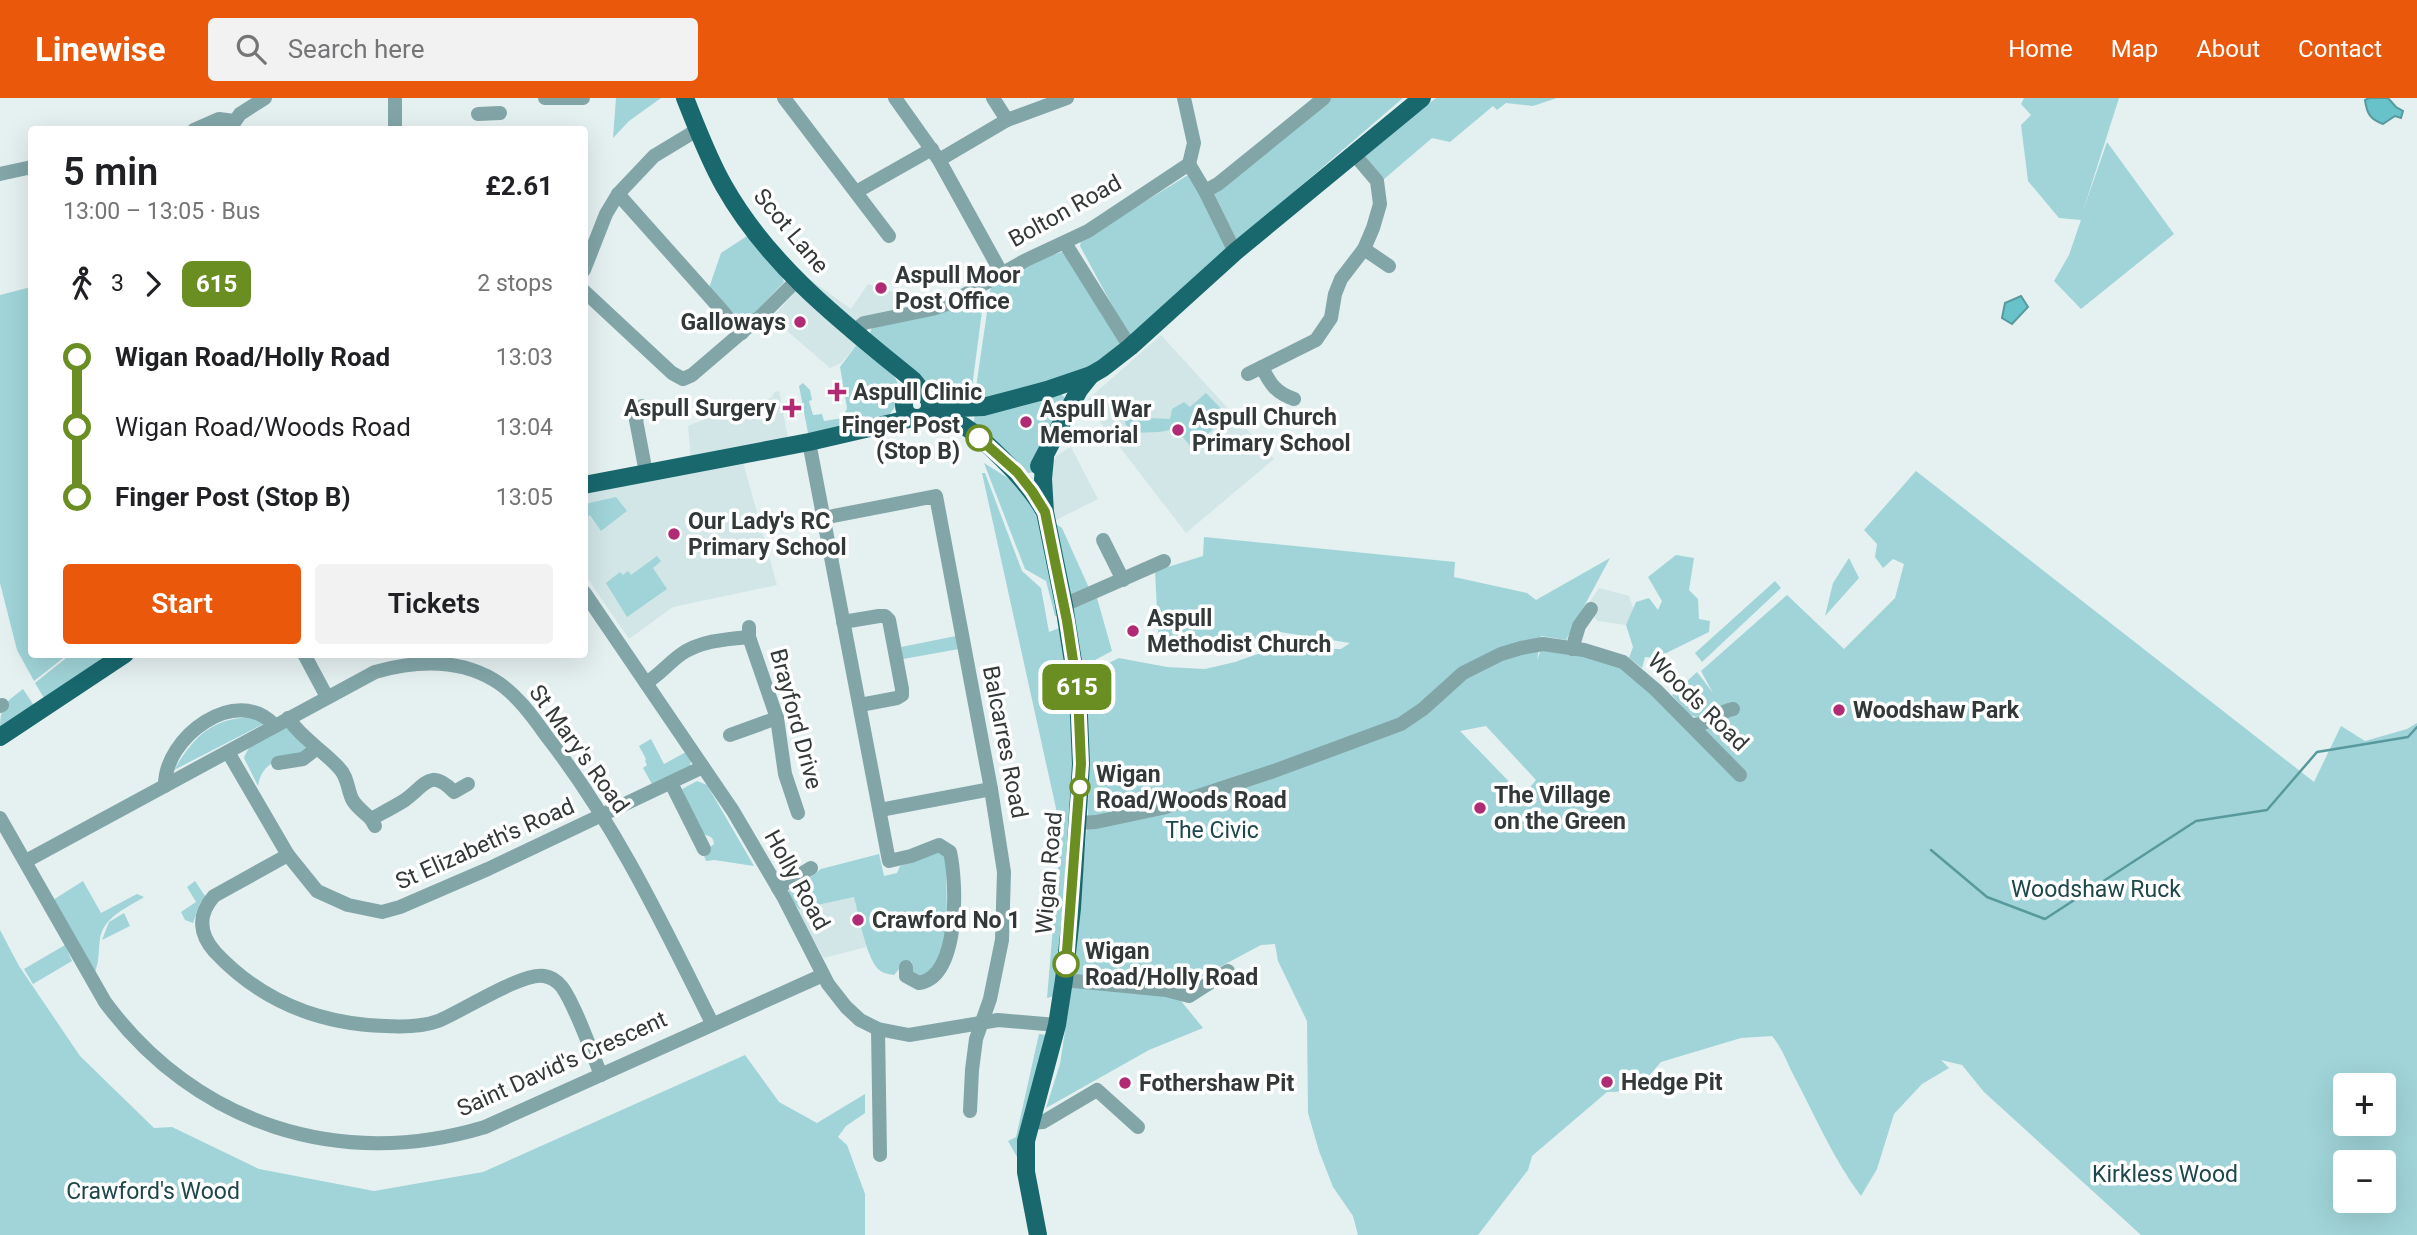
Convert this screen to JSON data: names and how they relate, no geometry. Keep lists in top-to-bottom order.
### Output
{
  "streets": {
    "main road": ["Scot Lane", "Wigan Road"],
    "street": [
      "Bolton Road",
      "Woods Road",
      "Brayford Drive",
      "Balcarres Road",
      "St Mary's Road",
      "St Elizabeth's Road",
      "Holly Road",
      "Saint David's Crescent"
    ]
  },
  "crossings": [
    ["Bolton Road", "Scot Lane"],
    ["Woods Road", "Wigan Road"],
    ["Brayford Drive", "Holly Road"],
    ["Balcarres Road", "Holly Road"],
    ["St Mary's Road", "St Elizabeth's Road"],
    ["St Mary's Road", "Saint David's Crescent"],
    ["St Elizabeth's Road", "Holly Road"],
    ["Wigan Road", "Holly Road"],
    ["Holly Road", "Saint David's Crescent"]
  ],
  "parks": [
    "The Civic",
    "Woodshaw Ruck",
    "Kirkless Wood",
    "Crawford's Wood"
  ],
  "places": {
    "other": [
      "Aspull Moor Post Office",
      "Galloways",
      "Aspull War Memorial",
      "Aspull Church Primary School",
      "Finger Post (Stop B)",
      "Our Lady's RC Primary School",
      "Aspull Methodist Church",
      "Woodshaw Park",
      "Wigan Road/Woods Road",
      "The Village on the Green",
      "Crawford No 1",
      "Wigan Road/Holly Road",
      "Hedge Pit",
      "Fothershaw Pit"
    ],
    "health": ["Aspull Clinic", "Aspull Surgery"]
  },
  "lines": ["bus line 615"],
  "page": {
    "header": "Linewise",
    "search": "Search here",
    "nav": [
      "Home",
      "Map",
      "About",
      "Contact"
    ],
    "on_map": "615",
    "heading": ["5 min", "13:00 – 13:05 · Bus", "£2.61"],
    "legs": ["3", "615", "2 stops"],
    "list": [
      {
        "name": "Wigan Road/Holly Road",
        "value": "13:03"
      },
      {
        "name": "Wigan Road/Woods Road",
        "value": "13:04"
      },
      {
        "name": "Finger Post (Stop B)",
        "value": "13:05"
      }
    ],
    "buttons": ["Start", "Tickets"],
    "map_buttons": ["+", "−"]
  }
}
